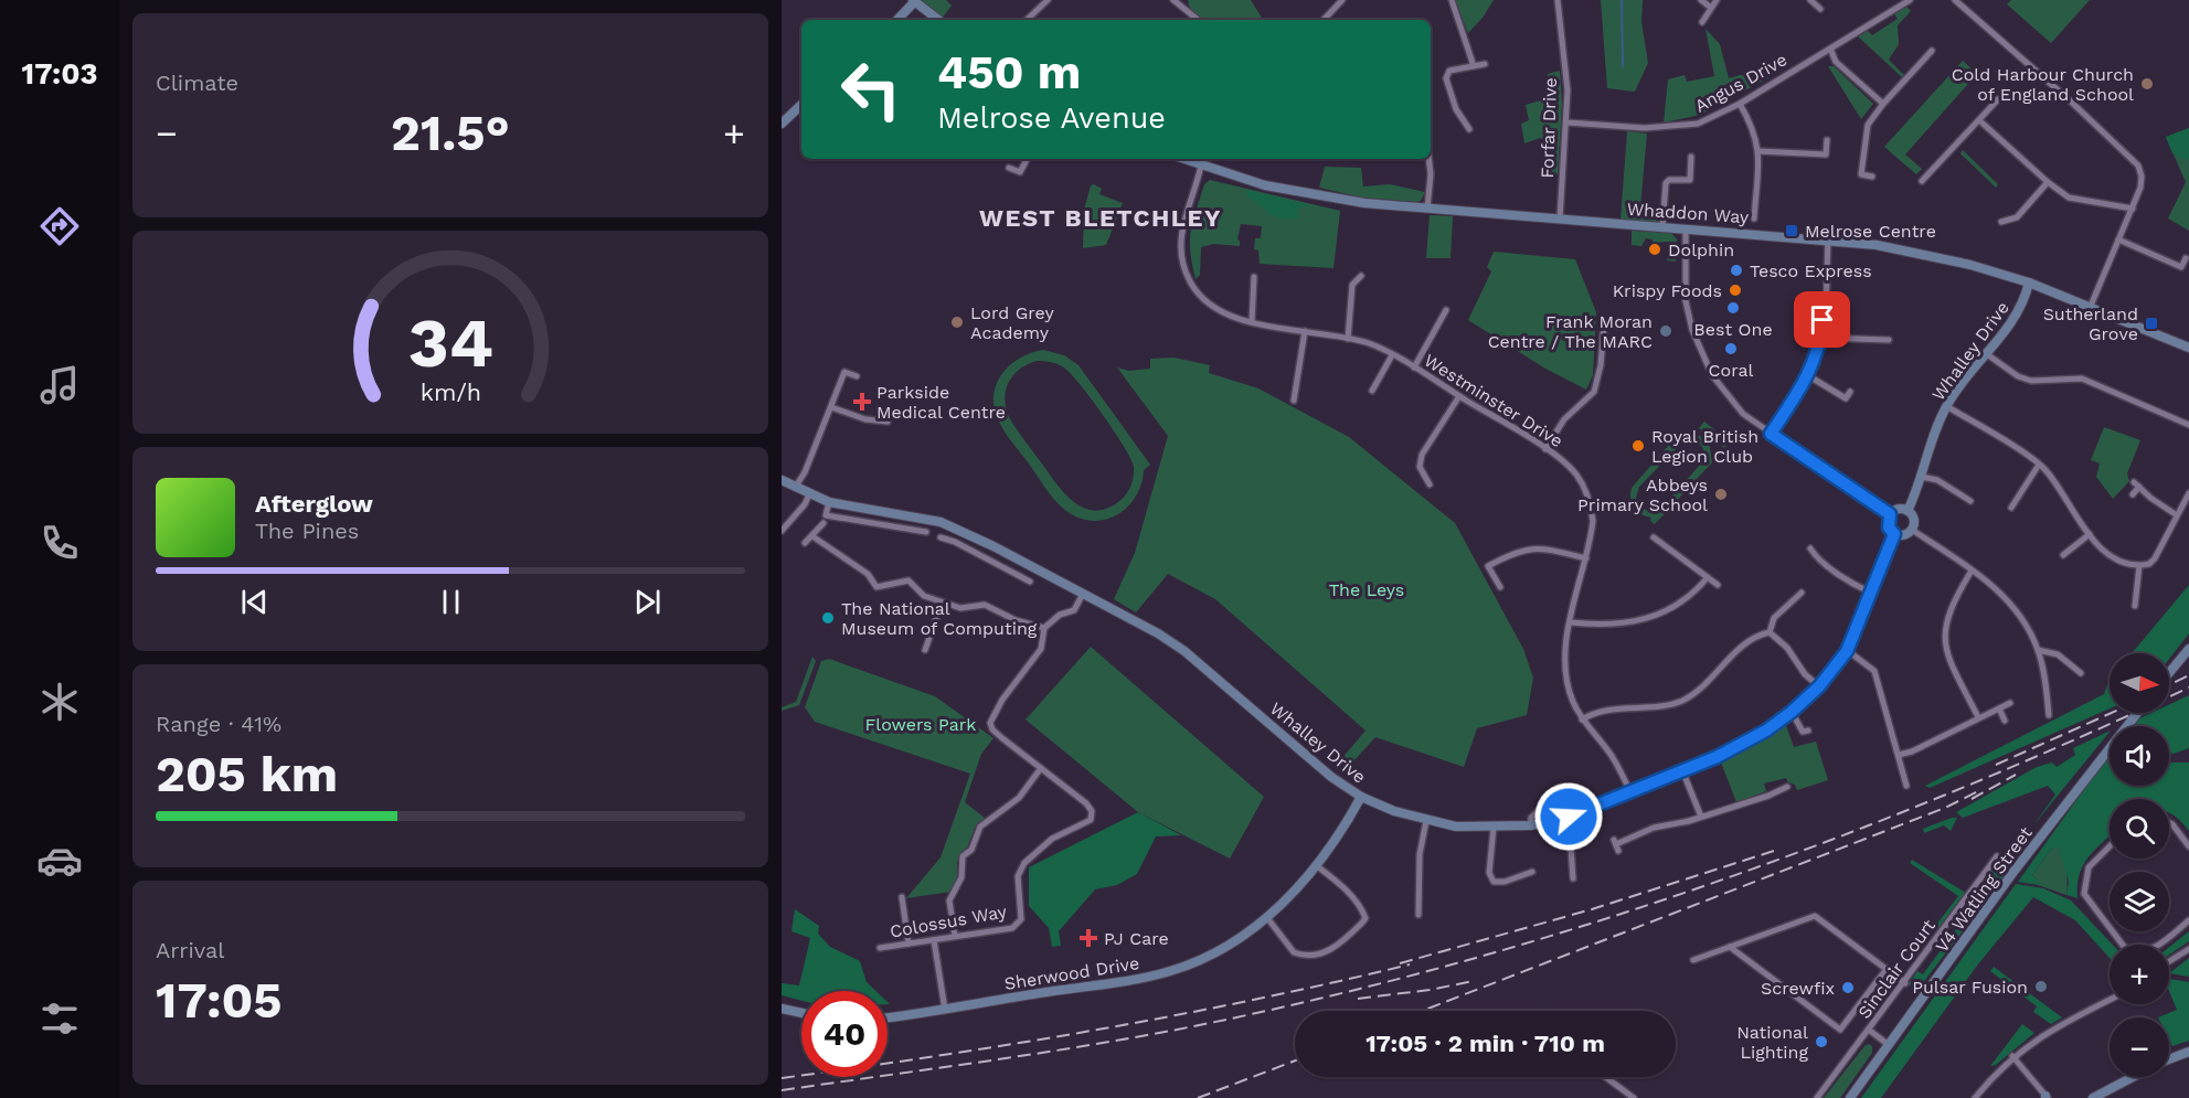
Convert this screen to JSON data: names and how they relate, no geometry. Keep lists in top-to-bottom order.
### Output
{
  "streets": {
    "street": [
      "Angus Drive",
      "Forfar Drive",
      "Whaddon Way",
      "Whalley Drive",
      "Westminster Drive",
      "V4 Watling Street",
      "Colossus Way",
      "Sinclair Court",
      "Sherwood Drive"
    ]
  },
  "crossings": [
    ["Angus Drive", "Forfar Drive"],
    ["Forfar Drive", "Whaddon Way"],
    ["Whaddon Way", "Whalley Drive"],
    ["Whaddon Way", "Westminster Drive"],
    ["Whalley Drive", "Westminster Drive"],
    ["Whalley Drive", "Sherwood Drive"]
  ],
  "districts": ["WEST BLETCHLEY"],
  "parks": ["The Leys", "Flowers Park"],
  "places": {
    "other": [
      "Cold Harbour Church of England School",
      "Dolphin",
      "Tesco Express",
      "Krispy Foods",
      "Best One",
      "Lord Grey Academy",
      "Frank Moran Centre / The MARC",
      "Coral",
      "Royal British Legion Club",
      "Abbeys Primary School",
      "The National Museum of Computing",
      "Pulsar Fusion",
      "Screwfix",
      "National Lighting"
    ],
    "transit": ["Melrose Centre", "Sutherland Grove"],
    "health": ["Parkside Medical Centre", "PJ Care"]
  },
  "north": "right",
  "page": {
    "tabs": "17:03",
    "tile": [
      "Climate",
      ["Range · 41%", "205 km"],
      ["Arrival", "17:05"]
    ],
    "turn": ["450 m", "Melrose Avenue"],
    "heat": ["−", "21.5°", "+"],
    "song": ["Afterglow", "The Pines"],
    "map_buttons": ["+", "−"],
    "limit": "40",
    "trip": "17:05 · 2 min · 710 m",
    "gauge": ["34", "km/h"]
  }
}
